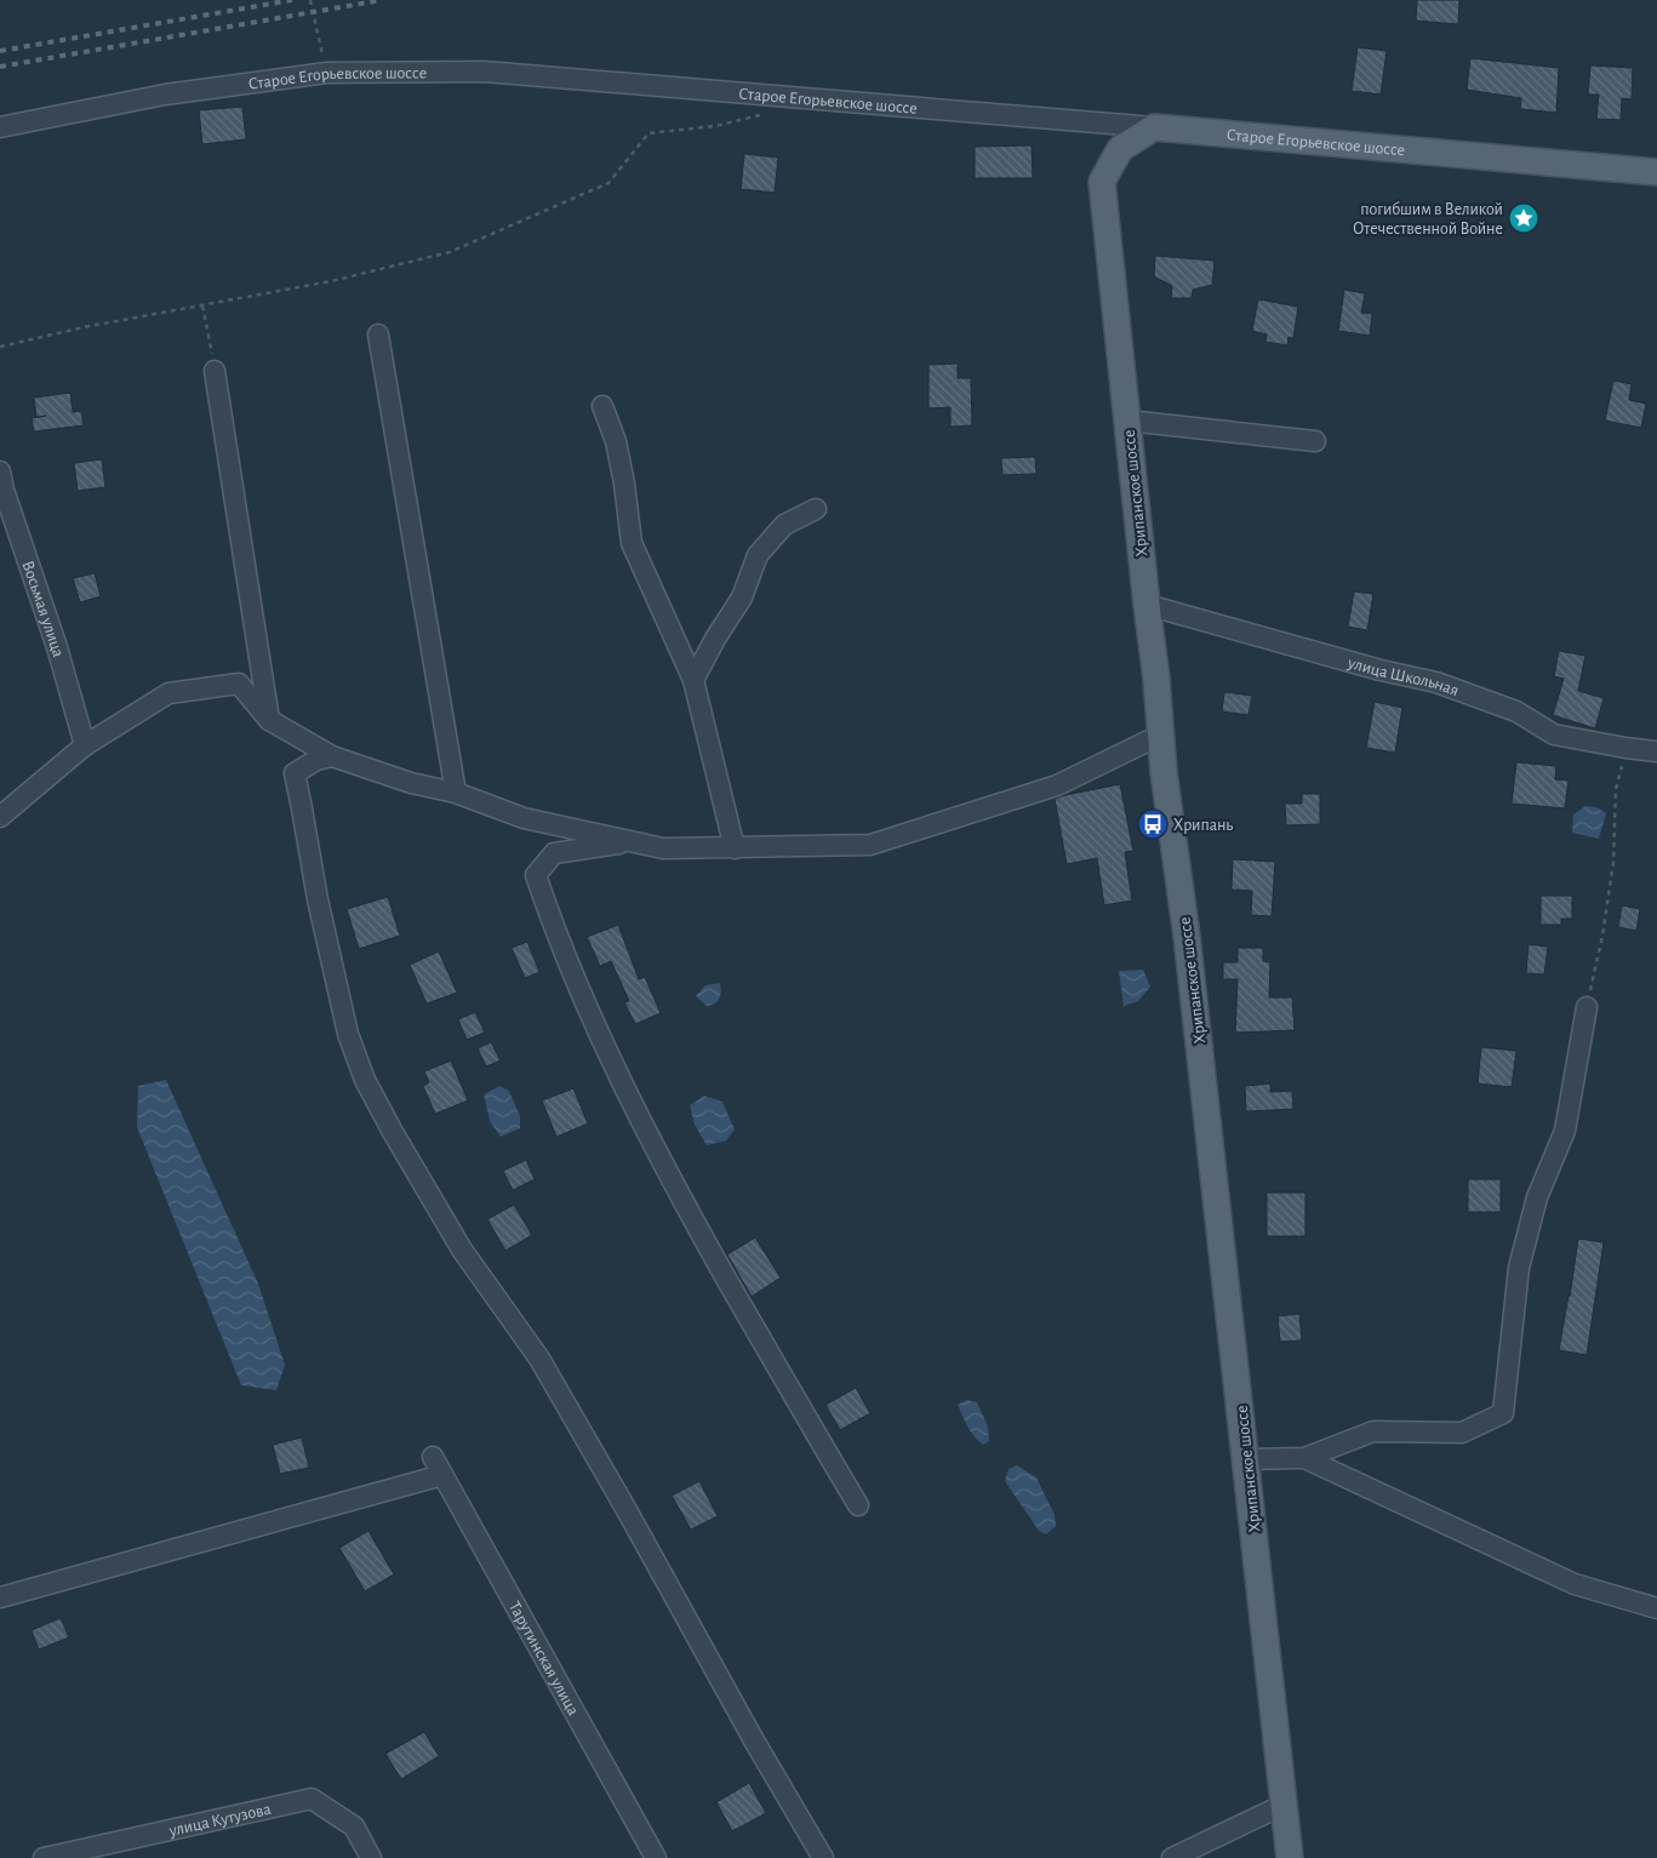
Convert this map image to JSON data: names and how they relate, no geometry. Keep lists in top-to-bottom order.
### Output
{
  "streets": {
    "main road": ["Старое Егорьевское шоссе", "Хрипанское шоссе"],
    "street": [
      "Восьмая улица",
      "улица Школьная",
      "Тарутинская улица",
      "улица Кутузова"
    ]
  },
  "crossings": [
    ["Старое Егорьевское шоссе", "Хрипанское шоссе"],
    ["Хрипанское шоссе", "улица Школьная"]
  ],
  "places": {
    "place": ["погибшим в Великой Отечественной Войне"],
    "bus stop": ["Хрипань"]
  }
}
